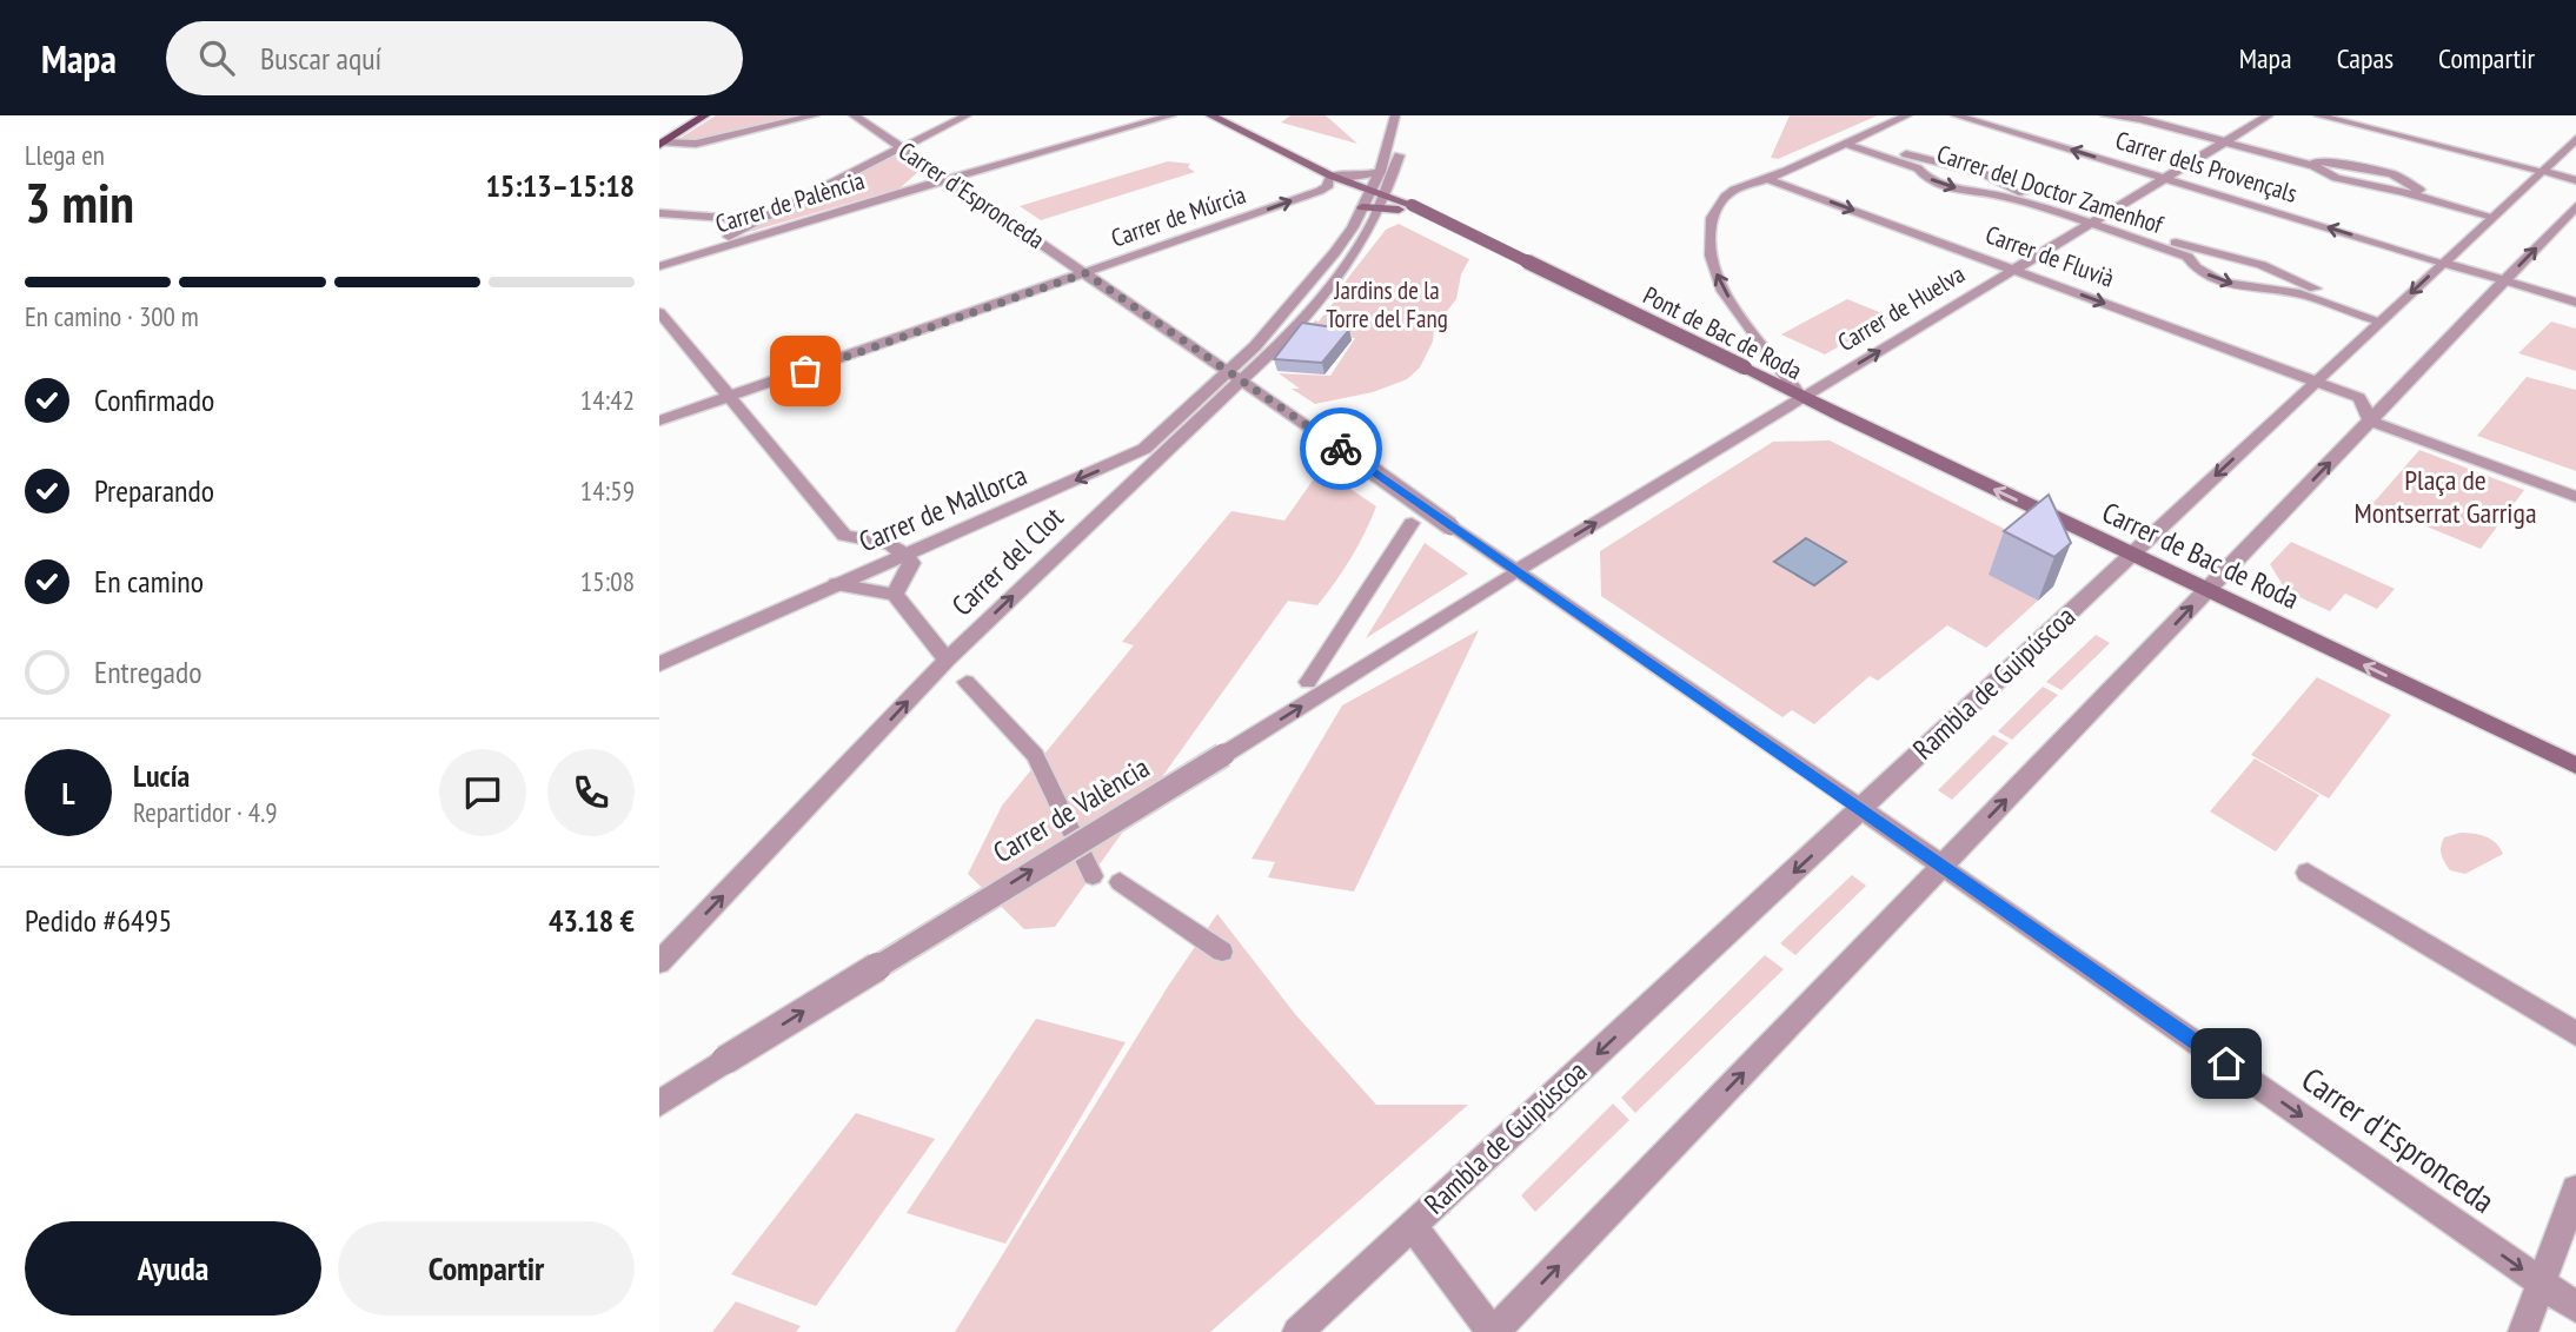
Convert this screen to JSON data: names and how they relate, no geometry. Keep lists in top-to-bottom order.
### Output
{
  "streets": {
    "main road": ["Pont de Bac de Roda", "Carrer de Bac de Roda"],
    "street": [
      "Carrer dels Provençals",
      "Carrer del Doctor Zamenhof",
      "Carrer d'Espronceda",
      "Carrer de Palència",
      "Carrer de Múrcia",
      "Carrer de Fluvià",
      "Carrer de Huelva",
      "Carrer de Mallorca",
      "Carrer del Clot",
      "Rambla de Guipúscoa",
      "Carrer de València"
    ]
  },
  "crossings": [
    ["Carrer dels Provençals", "Carrer de Huelva"],
    ["Carrer dels Provençals", "Rambla de Guipúscoa"],
    ["Carrer del Doctor Zamenhof", "Carrer de Huelva"],
    ["Carrer del Doctor Zamenhof", "Rambla de Guipúscoa"],
    ["Carrer d'Espronceda", "Carrer de Palència"],
    ["Carrer d'Espronceda", "Carrer de Múrcia"],
    ["Carrer d'Espronceda", "Carrer de Huelva"],
    ["Carrer d'Espronceda", "Carrer de Mallorca"],
    ["Carrer d'Espronceda", "Carrer del Clot"],
    ["Carrer d'Espronceda", "Rambla de Guipúscoa"],
    ["Carrer d'Espronceda", "Carrer de València"],
    ["Carrer de Múrcia", "Pont de Bac de Roda"],
    ["Carrer de Fluvià", "Carrer de Huelva"],
    ["Carrer de Fluvià", "Rambla de Guipúscoa"],
    ["Carrer de Huelva", "Pont de Bac de Roda"],
    ["Carrer de Huelva", "Carrer de Bac de Roda"],
    ["Carrer de Huelva", "Carrer de València"],
    ["Pont de Bac de Roda", "Carrer de Bac de Roda"],
    ["Pont de Bac de Roda", "Carrer del Clot"],
    ["Carrer de Bac de Roda", "Rambla de Guipúscoa"]
  ],
  "one_way": [
    "Carrer de Múrcia",
    "Carrer de Fluvià",
    "Carrer de Huelva",
    "Carrer de Mallorca",
    "Carrer de Bac de Roda",
    "Carrer del Clot",
    "Carrer de València"
  ],
  "parks": ["Jardins de la Torre del Fang", "Plaça de Montserrat Garriga"],
  "page": {
    "header": "Mapa",
    "search": "Buscar aquí",
    "nav": ["Mapa", "Capas", "Compartir"],
    "heading": ["3 min", "Llega en", "15:13–15:18"],
    "panel": [
      "Lucía",
      "Repartidor · 4.9",
      "Pedido #6495",
      "43.18 €"
    ],
    "bar": "En camino · 300 m",
    "list": [
      ["Confirmado", "14:42"],
      ["Preparando", "14:59"],
      ["En camino", "15:08"],
      "Entregado"
    ],
    "round": "L",
    "buttons": ["Ayuda", "Compartir"]
  }
}
